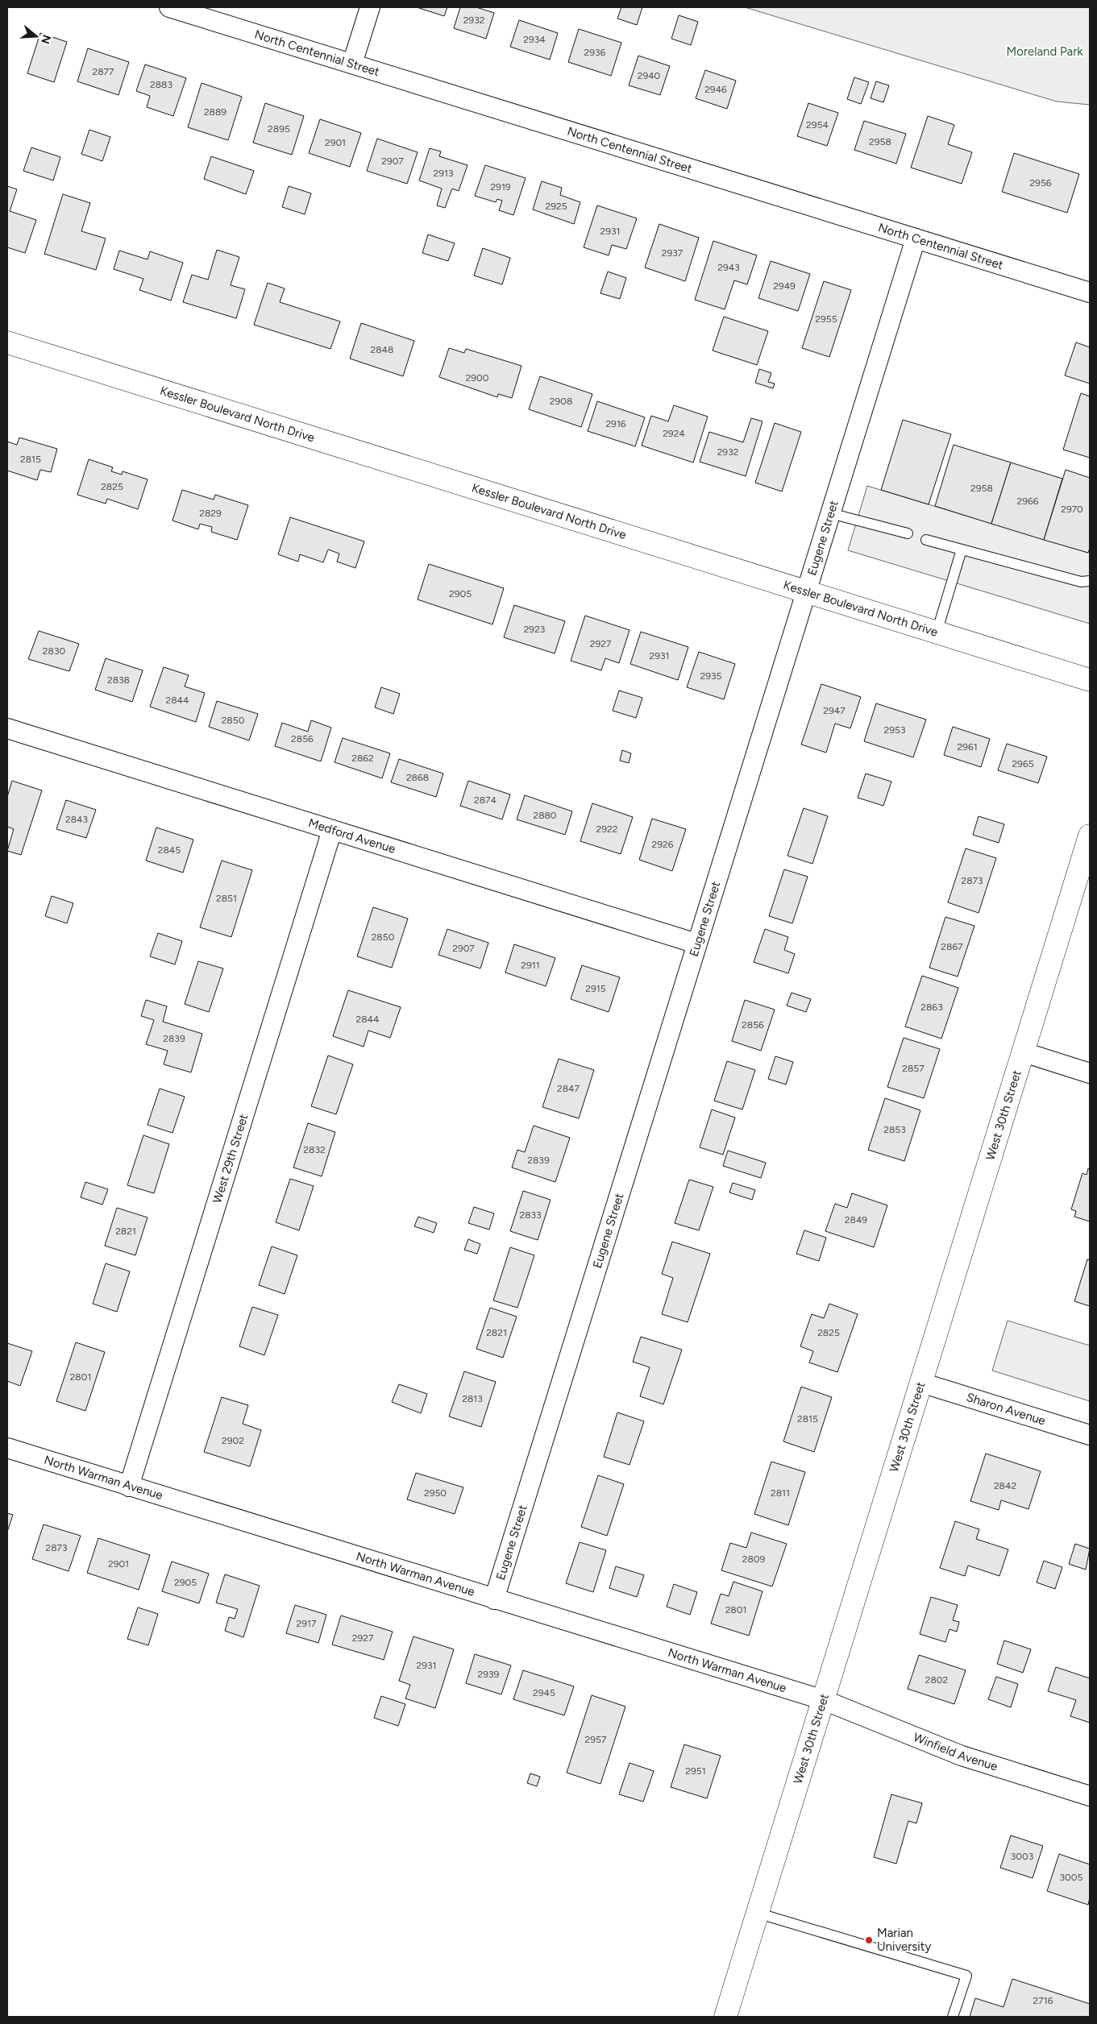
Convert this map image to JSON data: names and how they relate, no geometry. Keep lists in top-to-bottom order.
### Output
{
  "streets": {
    "main road": ["Kessler Boulevard North Drive", "West 30th Street"],
    "street": [
      "North Centennial Street",
      "Eugene Street",
      "Medford Avenue",
      "West 29th Street",
      "Sharon Avenue",
      "North Warman Avenue",
      "Winfield Avenue"
    ]
  },
  "crossings": [
    ["North Centennial Street", "Eugene Street"],
    ["Kessler Boulevard North Drive", "Eugene Street"],
    ["Eugene Street", "Medford Avenue"],
    ["Eugene Street", "North Warman Avenue"],
    ["Medford Avenue", "West 29th Street"],
    ["West 30th Street", "Sharon Avenue"],
    ["West 30th Street", "North Warman Avenue"],
    ["West 30th Street", "Winfield Avenue"],
    ["West 29th Street", "North Warman Avenue"],
    ["North Warman Avenue", "Winfield Avenue"]
  ],
  "parks": ["Moreland Park"],
  "places": ["Marian University"],
  "house_numbers": [
    "2932",
    "2934",
    "2936",
    "2877",
    "2940",
    "2883",
    "2946",
    "2889",
    "2954",
    "2895",
    "2958",
    "2901",
    "2907",
    "2913",
    "2956",
    "2919",
    "2925",
    "2931",
    "2937",
    "2943",
    "2949",
    "2955",
    "2848",
    "2900",
    "2908",
    "2916",
    "2924",
    "2932",
    "2815",
    "2825",
    "2958",
    "2966",
    "2970",
    "2829",
    "2905",
    "2923",
    "2927",
    "2830",
    "2931",
    "2935",
    "2838",
    "2844",
    "2947",
    "2850",
    "2953",
    "2856",
    "2961",
    "2862",
    "2965",
    "2868",
    "2874",
    "2880",
    "2843",
    "2922",
    "2926",
    "2845",
    "2873",
    "2851",
    "2850",
    "2867",
    "2907",
    "2911",
    "2915",
    "2863",
    "2844",
    "2856",
    "2839",
    "2857",
    "2847",
    "2853",
    "2832",
    "2839",
    "2833",
    "2849",
    "2821",
    "2821",
    "2825",
    "2801",
    "2813",
    "2815",
    "2902",
    "2842",
    "2950",
    "2811",
    "2873",
    "2809",
    "2901",
    "2905",
    "2801",
    "2917",
    "2927",
    "2931",
    "2939",
    "2802",
    "2945",
    "2957",
    "2951",
    "3003",
    "3005",
    "2716"
  ],
  "north": "right"
}
